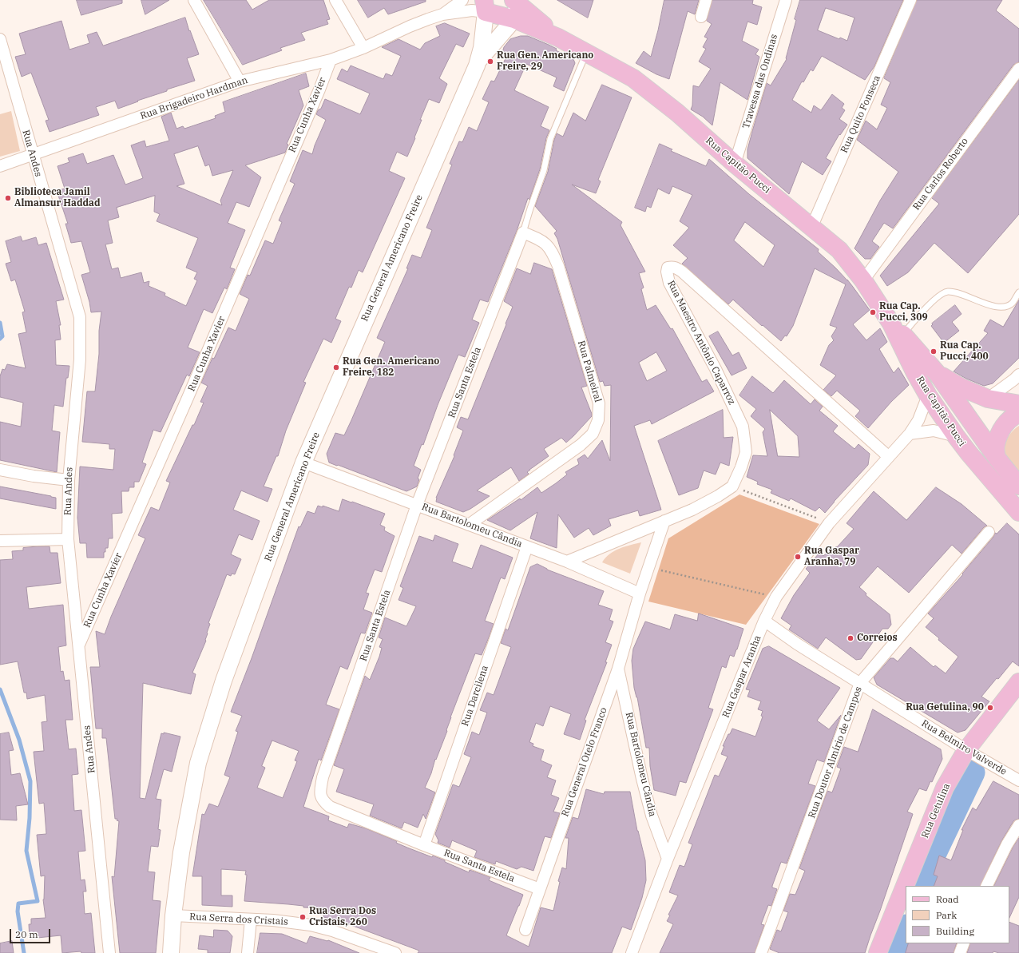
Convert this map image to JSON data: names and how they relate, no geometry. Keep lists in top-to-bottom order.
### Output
{
  "streets": {
    "main road": ["Rua Capitão Pucci", "Rua General Americano Freire", "Rua Getulina"],
    "street": [
      "Travessa das Ondinas",
      "Rua Brigadeiro Hardman",
      "Rua Quito Fonseca",
      "Rua Cunha Xavier",
      "Rua Andes",
      "Rua Carlos Roberto",
      "Rua Maestro Antônio Caparroz",
      "Rua Palmeiral",
      "Rua Santa Estela",
      "Rua Bartolomeu Cândia",
      "Rua Gaspar Aranha",
      "Rua Darcilena",
      "Rua Belmiro Valverde",
      "Rua Doutor Almírio de Campos",
      "Rua General Otelo Franco",
      "Rua Serra dos Cristais"
    ]
  },
  "crossings": [
    ["Travessa das Ondinas", "Rua Capitão Pucci"],
    ["Rua Brigadeiro Hardman", "Rua Cunha Xavier"],
    ["Rua Brigadeiro Hardman", "Rua Andes"],
    ["Rua Brigadeiro Hardman", "Rua Capitão Pucci"],
    ["Rua Brigadeiro Hardman", "Rua General Americano Freire"],
    ["Rua Quito Fonseca", "Rua Capitão Pucci"],
    ["Rua Cunha Xavier", "Rua Andes"],
    ["Rua Capitão Pucci", "Rua Carlos Roberto"],
    ["Rua Capitão Pucci", "Rua General Americano Freire"],
    ["Rua Capitão Pucci", "Rua Gaspar Aranha"],
    ["Rua General Americano Freire", "Rua Bartolomeu Cândia"],
    ["Rua General Americano Freire", "Rua Serra dos Cristais"],
    ["Rua Maestro Antônio Caparroz", "Rua Gaspar Aranha"],
    ["Rua Palmeiral", "Rua Santa Estela"],
    ["Rua Palmeiral", "Rua Bartolomeu Cândia"],
    ["Rua Santa Estela", "Rua Bartolomeu Cândia"],
    ["Rua Santa Estela", "Rua Darcilena"],
    ["Rua Santa Estela", "Rua General Otelo Franco"],
    ["Rua Bartolomeu Cândia", "Rua Gaspar Aranha"],
    ["Rua Bartolomeu Cândia", "Rua Darcilena"],
    ["Rua Bartolomeu Cândia", "Rua General Otelo Franco"],
    ["Rua Gaspar Aranha", "Rua Belmiro Valverde"],
    ["Rua Belmiro Valverde", "Rua Doutor Almírio de Campos"],
    ["Rua Belmiro Valverde", "Rua Getulina"]
  ],
  "places": [
    "Rua Gen. Americano Freire, 29",
    "Biblioteca Jamil Almansur Haddad",
    "Rua Cap. Pucci, 309",
    "Rua Cap. Pucci, 400",
    "Rua Gen. Americano Freire, 182",
    "Rua Gaspar Aranha, 79",
    "Correios",
    "Rua Getulina, 90",
    "Rua Serra Dos Cristais, 260"
  ],
  "legend": ["Road", "Park", "Building"],
  "scale_bar": "20 m"
}
